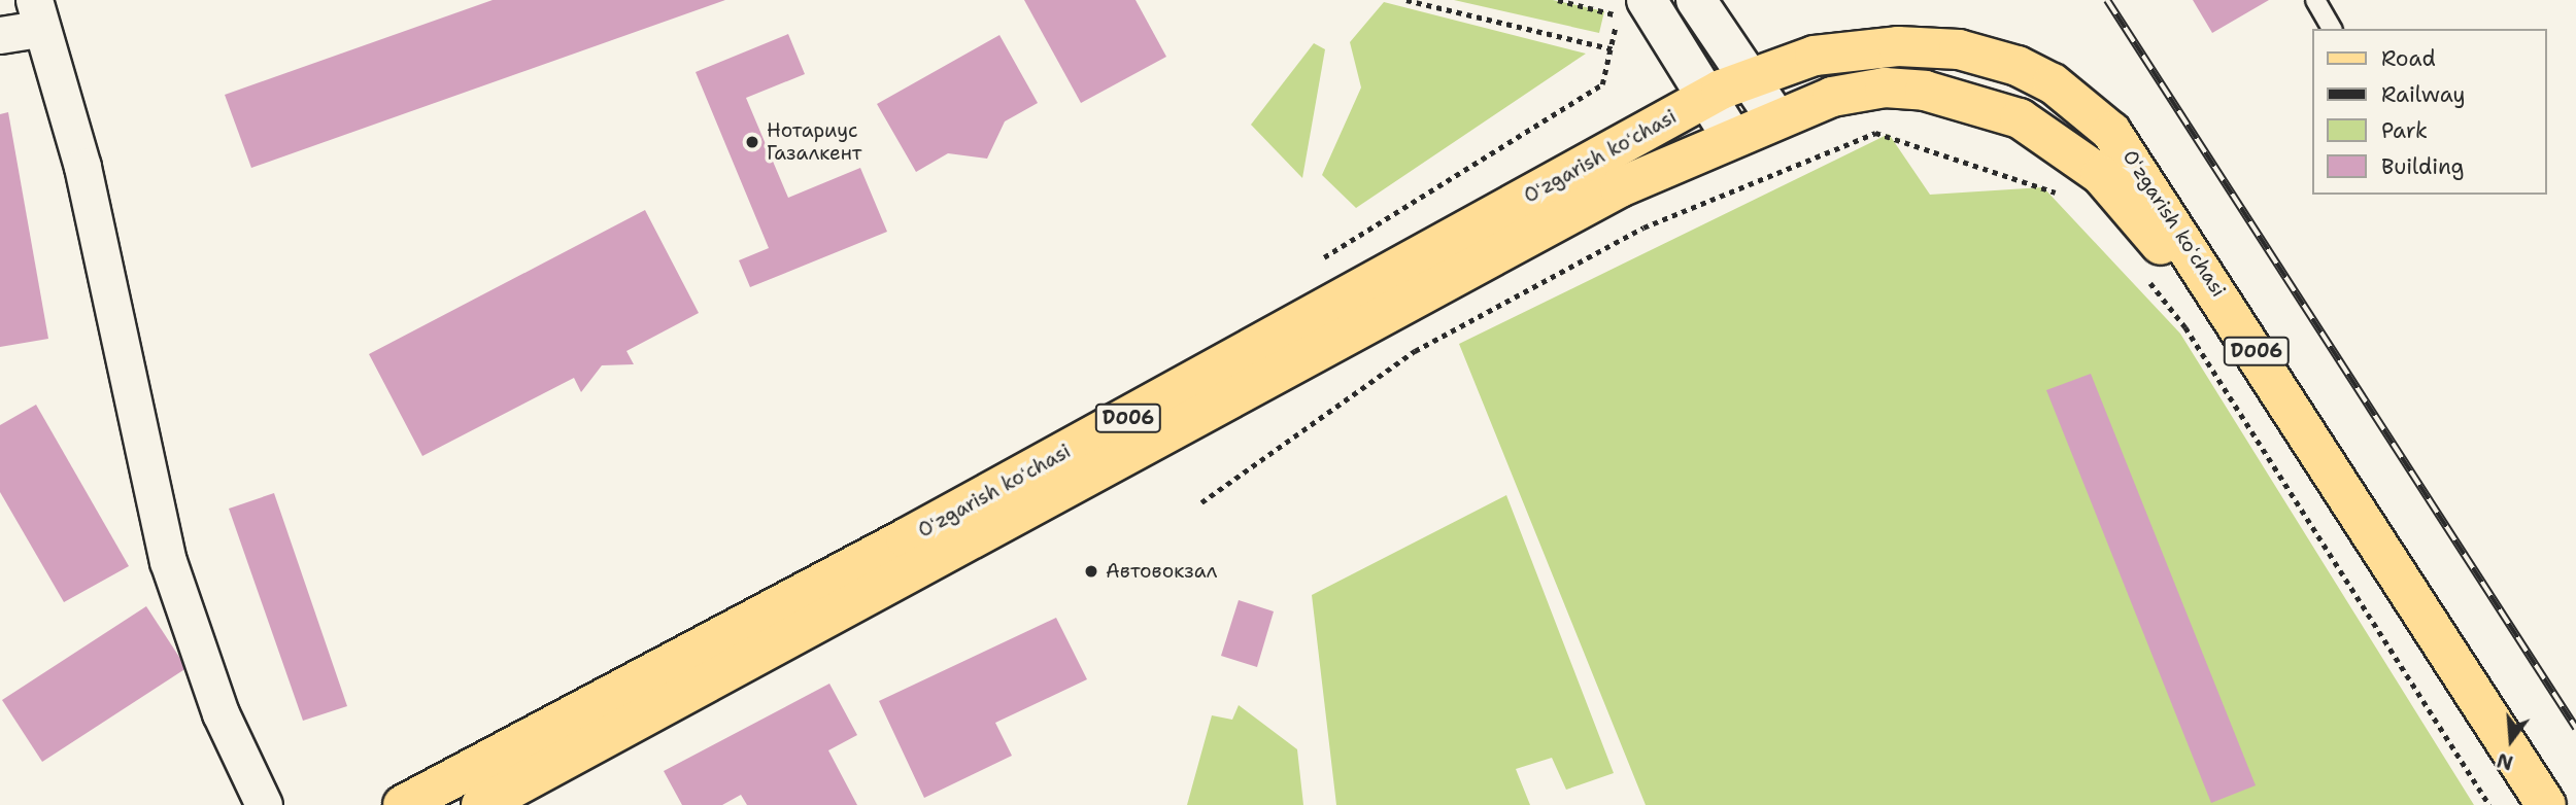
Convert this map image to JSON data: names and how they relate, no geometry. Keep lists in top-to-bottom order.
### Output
{
  "streets": {
    "main road": ["Oʻzgarish koʻchasi", "D006"]
  },
  "places": ["Нотариус Газалкент", "Автовокзал"],
  "legend": [
    "Road",
    "Railway",
    "Park",
    "Building"
  ],
  "north": "bottom"
}
